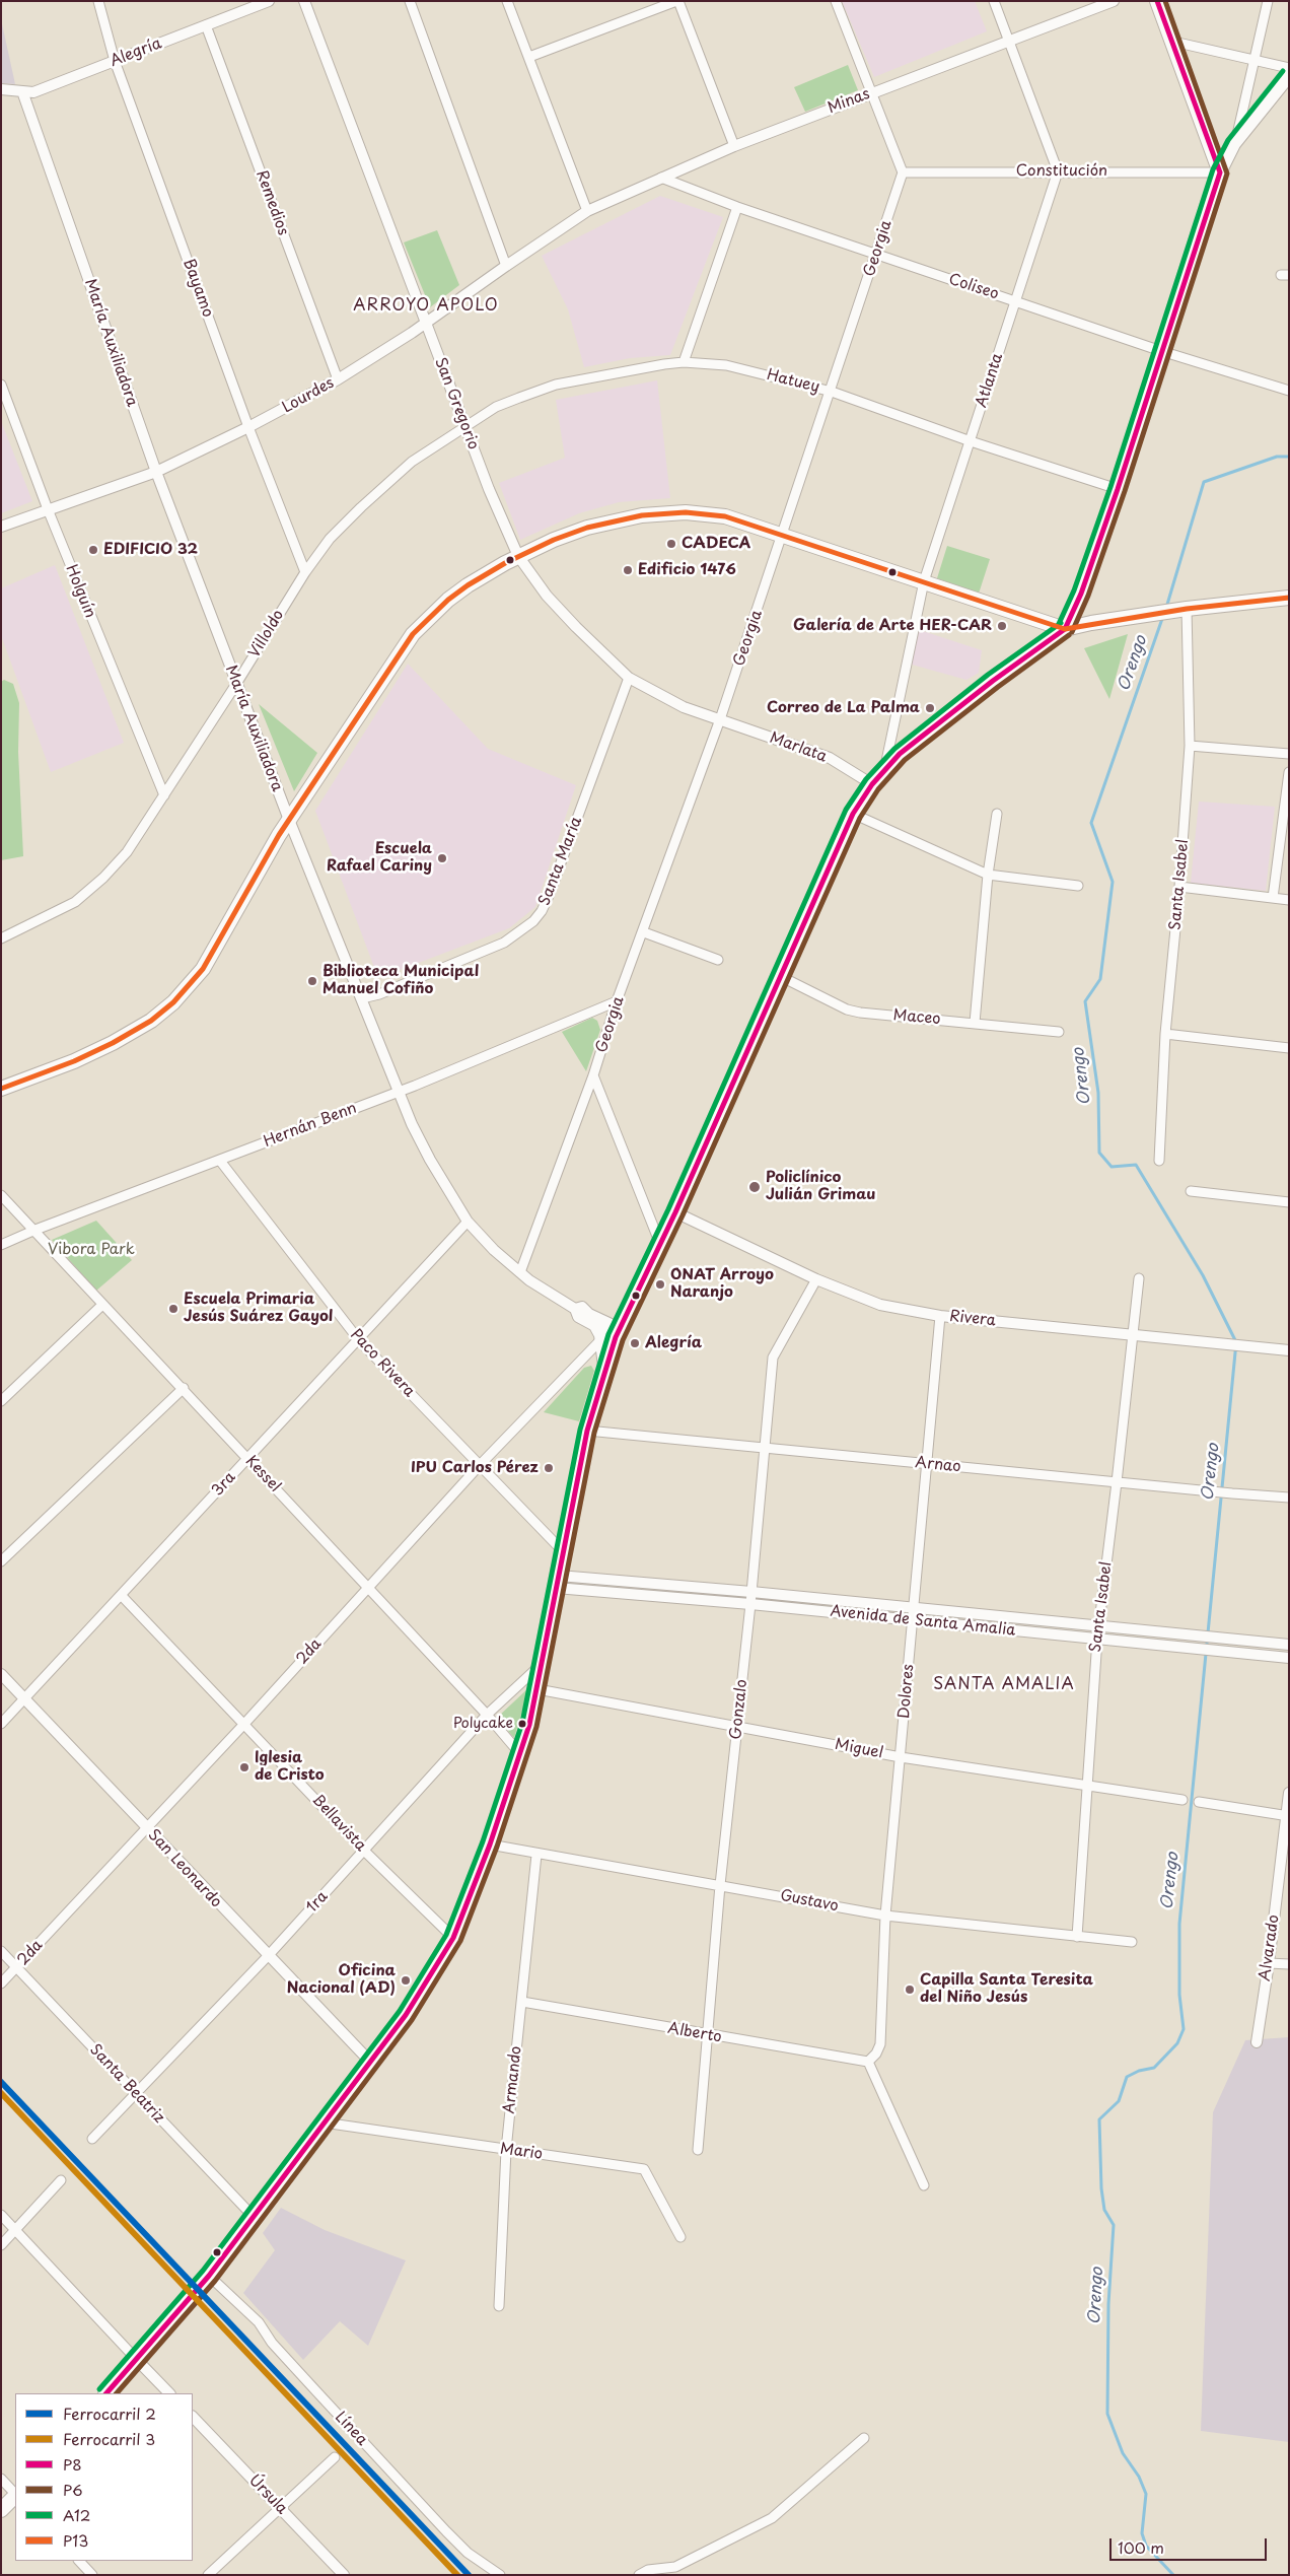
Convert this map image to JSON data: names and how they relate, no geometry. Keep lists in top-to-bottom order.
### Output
{
  "streets": {
    "street": [
      "Alegría",
      "Minas",
      "Constitución",
      "Remedios",
      "Georgia",
      "Coliseo",
      "Bayamo",
      "María Auxiliadora",
      "Atlanta",
      "Hatuey",
      "Lourdes",
      "San Gregorio",
      "Holguín",
      "Villoldo",
      "Marlata",
      "Santa María",
      "Santa Isabel",
      "Maceo",
      "Hernán Benn",
      "Rivera",
      "Paco Rivera",
      "Arnao",
      "Kessel",
      "3ra",
      "Avenida de Santa Amalia",
      "2da",
      "Dolores",
      "Gonzalo",
      "Miguel",
      "Bellavista",
      "San Leonardo",
      "Gustavo",
      "1ra",
      "Alvarado",
      "Alberto",
      "Armando",
      "Santa Beatriz",
      "Mario",
      "Línea",
      "Úrsula"
    ]
  },
  "crossings": [
    ["Alegría", "Remedios"],
    ["Alegría", "Bayamo"],
    ["Alegría", "María Auxiliadora"],
    ["Minas", "Coliseo"],
    ["Minas", "Lourdes"],
    ["Constitución", "Georgia"],
    ["Constitución", "Atlanta"],
    ["Remedios", "Lourdes"],
    ["Georgia", "Coliseo"],
    ["Georgia", "María Auxiliadora"],
    ["Georgia", "Hatuey"],
    ["Georgia", "San Gregorio"],
    ["Georgia", "Marlata"],
    ["Georgia", "Hernán Benn"],
    ["Coliseo", "Atlanta"],
    ["Bayamo", "Lourdes"],
    ["Bayamo", "Villoldo"],
    ["María Auxiliadora", "Lourdes"],
    ["María Auxiliadora", "Villoldo"],
    ["María Auxiliadora", "Santa María"],
    ["María Auxiliadora", "Hernán Benn"],
    ["María Auxiliadora", "3ra"],
    ["María Auxiliadora", "2da"],
    ["Atlanta", "Hatuey"],
    ["Hatuey", "San Gregorio"],
    ["Hatuey", "Villoldo"],
    ["Lourdes", "San Gregorio"],
    ["Lourdes", "Holguín"],
    ["San Gregorio", "Villoldo"],
    ["San Gregorio", "Marlata"],
    ["San Gregorio", "Santa María"],
    ["Holguín", "Villoldo"],
    ["Santa Isabel", "Rivera"],
    ["Santa Isabel", "Arnao"],
    ["Santa Isabel", "Avenida de Santa Amalia"],
    ["Santa Isabel", "Miguel"],
    ["Santa Isabel", "Gustavo"],
    ["Hernán Benn", "Paco Rivera"],
    ["Hernán Benn", "Kessel"],
    ["Rivera", "Dolores"],
    ["Rivera", "Gonzalo"],
    ["Paco Rivera", "3ra"],
    ["Paco Rivera", "2da"],
    ["Arnao", "Dolores"],
    ["Arnao", "Gonzalo"],
    ["Kessel", "3ra"],
    ["Kessel", "2da"],
    ["Kessel", "1ra"],
    ["3ra", "Bellavista"],
    ["3ra", "San Leonardo"],
    ["Avenida de Santa Amalia", "Dolores"],
    ["Avenida de Santa Amalia", "Gonzalo"],
    ["2da", "Bellavista"],
    ["2da", "San Leonardo"],
    ["2da", "Santa Beatriz"],
    ["Dolores", "Miguel"],
    ["Dolores", "Gustavo"],
    ["Dolores", "Alberto"],
    ["Gonzalo", "Miguel"],
    ["Gonzalo", "Gustavo"],
    ["Gonzalo", "Alberto"],
    ["Bellavista", "1ra"],
    ["San Leonardo", "1ra"],
    ["Gustavo", "Armando"],
    ["1ra", "Santa Beatriz"],
    ["Alberto", "Armando"],
    ["Armando", "Mario"]
  ],
  "districts": ["ARROYO APOLO", "SANTA AMALIA"],
  "water": ["Orengo"],
  "parks": ["Vibora Park"],
  "places": [
    "CADECA",
    "EDIFICIO 32",
    "Edificio 1476",
    "Galería de Arte HER-CAR",
    "Correo de La Palma",
    "Escuela Rafael Cariny",
    "Biblioteca Municipal Manuel Cofiño",
    "Policlínico Julián Grimau",
    "ONAT Arroyo Naranjo",
    "Escuela Primaria Jesús Suárez Gayol",
    "Alegría",
    "IPU Carlos Pérez",
    "Polycake",
    "Iglesia de Cristo",
    "Oficina Nacional (AD)",
    "Capilla Santa Teresita del Niño Jesús"
  ],
  "lines": [
    "transit line P8",
    "transit line P6",
    "transit line A12",
    "transit line P13",
    "rail line 2",
    "rail line 3"
  ],
  "legend": [
    "Ferrocarril 2",
    "Ferrocarril 3",
    "P8",
    "P6",
    "A12",
    "P13"
  ],
  "scale_bar": "100 m"
}
